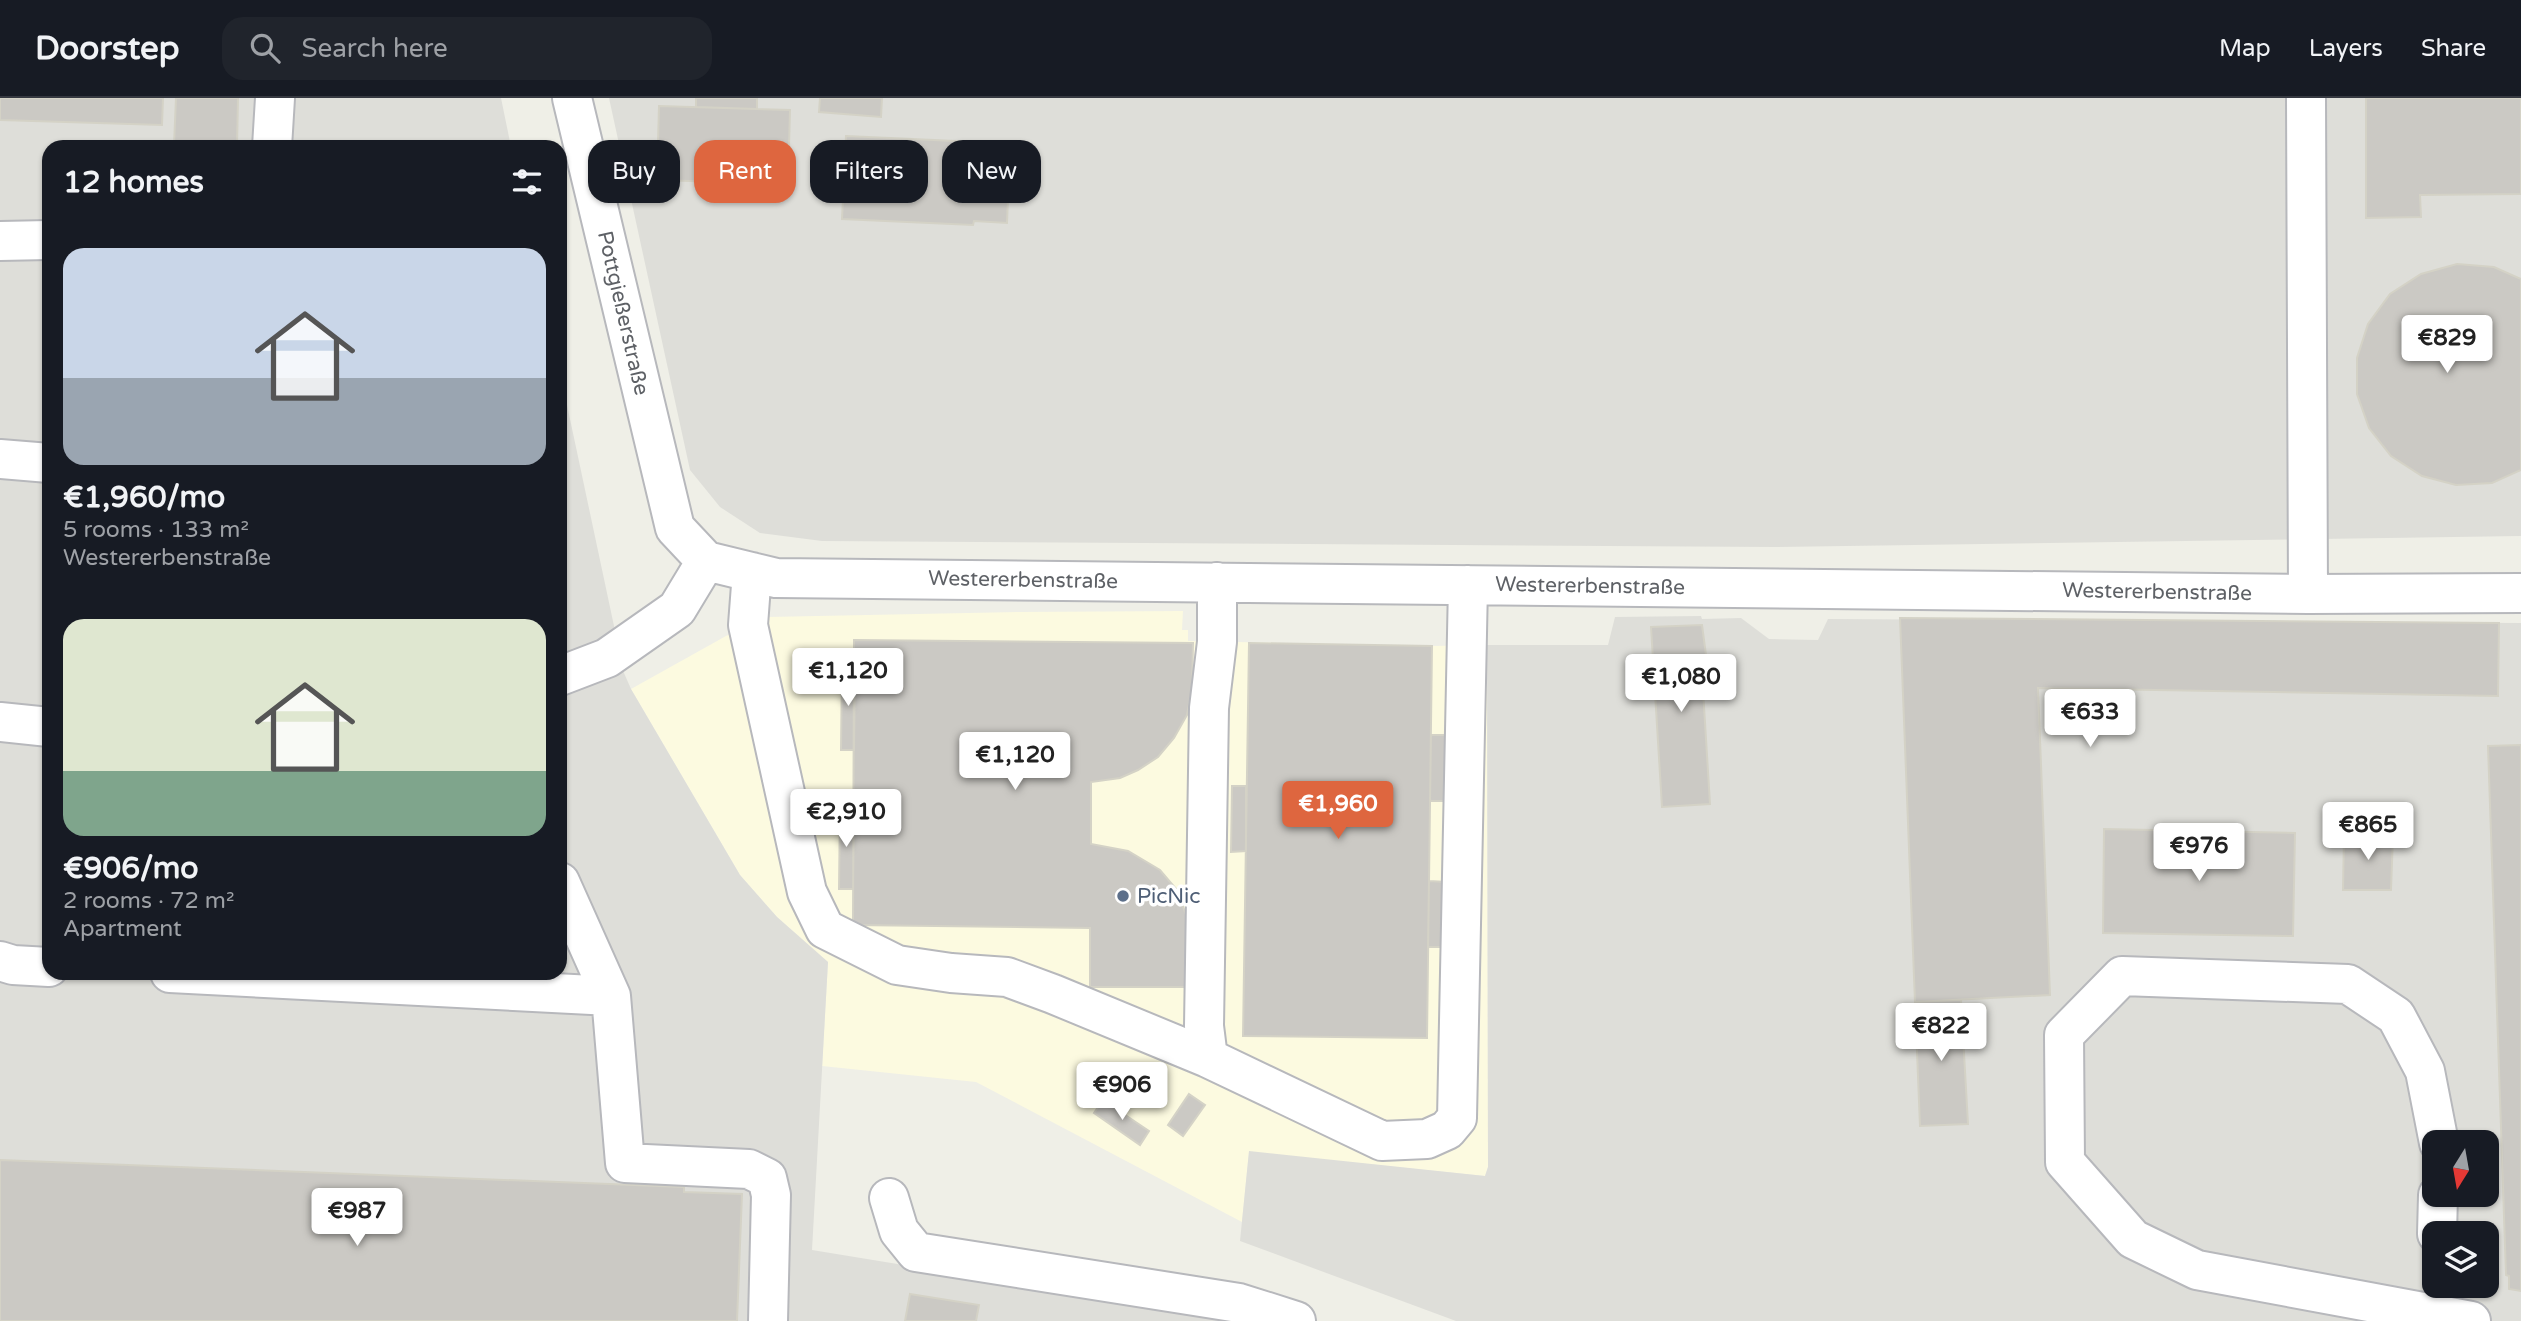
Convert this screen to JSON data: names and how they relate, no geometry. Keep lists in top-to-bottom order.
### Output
{
  "streets": {
    "street": ["Pottgießerstraße", "Westererbenstraße"]
  },
  "crossings": [
    ["Pottgießerstraße", "Westererbenstraße"]
  ],
  "places": ["PicNic"],
  "north": "bottom",
  "page": {
    "header": "Doorstep",
    "search": "Search here",
    "nav": ["Map", "Layers", "Share"],
    "chip": [
      "Buy",
      "Rent",
      "Filters",
      "New"
    ],
    "heading": "12 homes",
    "list": [
      {
        "name": "€1,960/mo",
        "note": "5 rooms · 133 m² · Westererbenstraße"
      },
      {
        "name": "€906/mo",
        "note": "2 rooms · 72 m² · Apartment"
      }
    ],
    "price": [
      "€829",
      "€1,120",
      "€1,080",
      "€633",
      "€1,120",
      "€1,960",
      "€2,910",
      "€865",
      "€976",
      "€822",
      "€906",
      "€987"
    ]
  }
}
